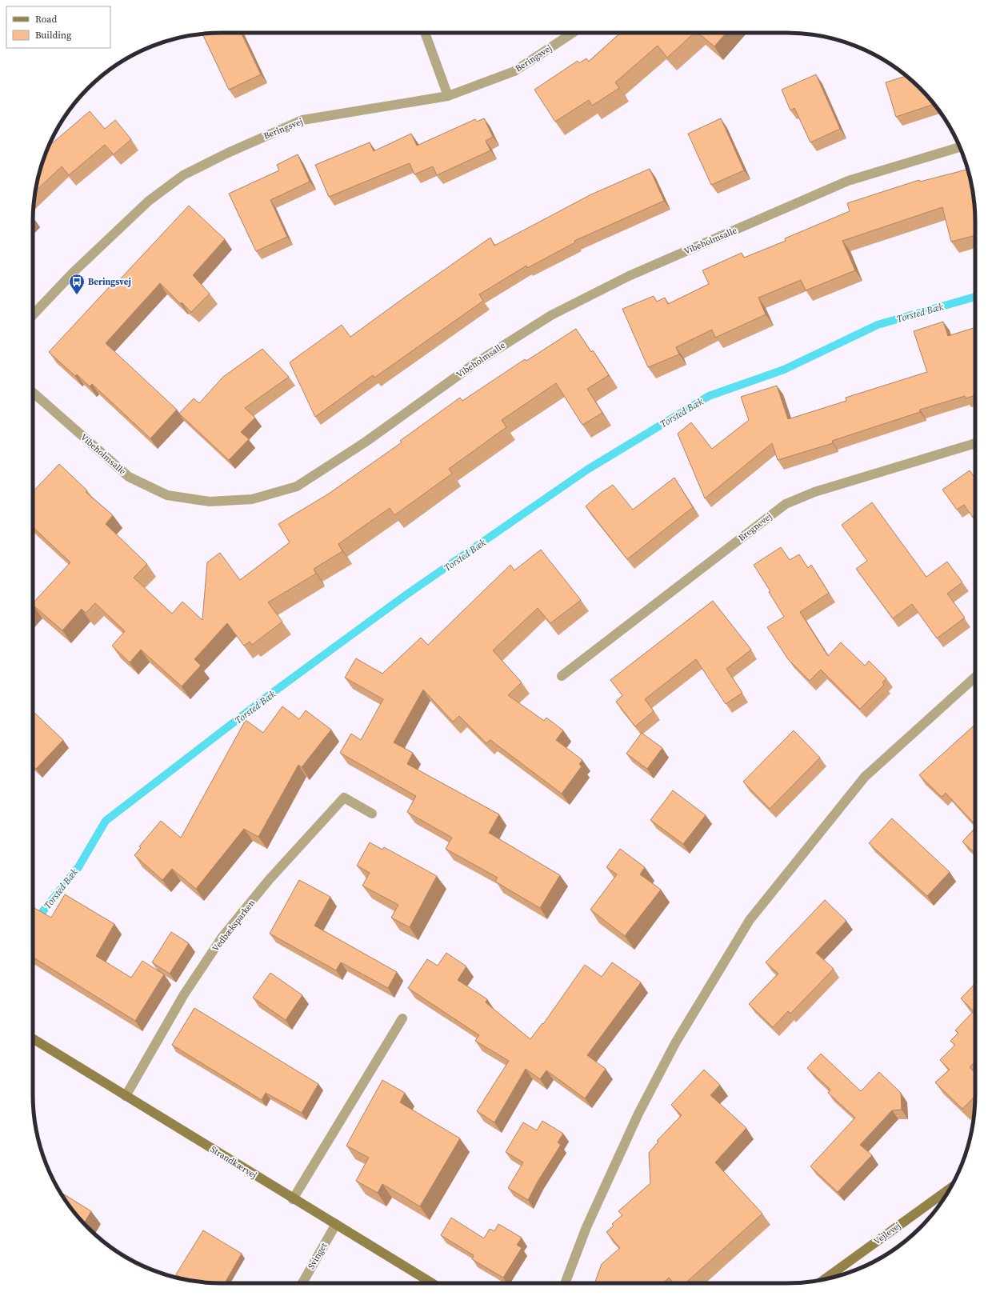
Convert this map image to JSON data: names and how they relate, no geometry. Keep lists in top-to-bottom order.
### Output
{
  "streets": {
    "main road": ["Strandkærvej", "Vejlevej"],
    "street": [
      "Beringsvej",
      "Vibeholmsalle",
      "Bregnevej",
      "Vedbæksparken",
      "Svinget"
    ]
  },
  "crossings": [
    ["Vedbæksparken", "Strandkærvej"],
    ["Strandkærvej", "Svinget"]
  ],
  "water": ["Torsted Bæk"],
  "places": {
    "bus stop": ["Beringsvej"]
  },
  "legend": ["Road", "Building"]
}
